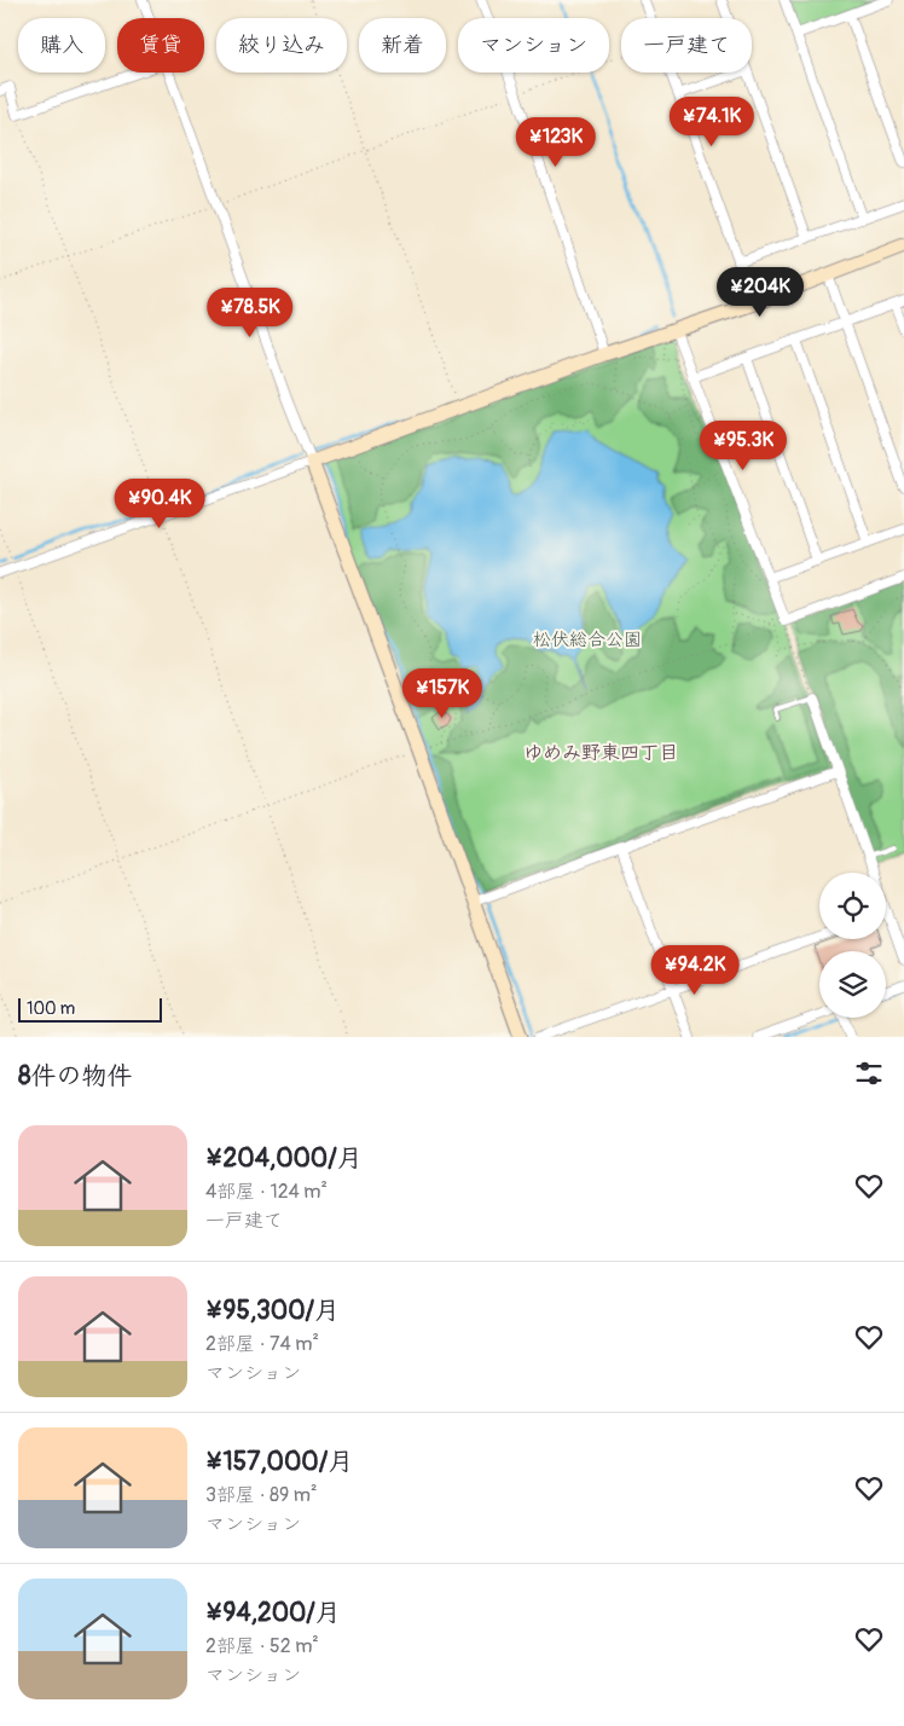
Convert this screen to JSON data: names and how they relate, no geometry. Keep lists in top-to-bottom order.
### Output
{
  "districts": ["ゆめみ野東四丁目"],
  "parks": ["松伏総合公園"],
  "scale_bar": "100 m",
  "page": {
    "chip": [
      "購入",
      "賃貸",
      "絞り込み",
      "新着",
      "マンション",
      "一戸建て"
    ],
    "price": [
      "¥74.1K",
      "¥123K",
      "¥204K",
      "¥78.5K",
      "¥95.3K",
      "¥90.4K",
      "¥157K",
      "¥94.2K"
    ],
    "scale": "100 m",
    "heading": "8件の物件",
    "list": [
      {
        "name": "¥204,000/月",
        "note": "4部屋 · 124 m² · 一戸建て"
      },
      {
        "name": "¥95,300/月",
        "note": "2部屋 · 74 m² · マンション"
      },
      {
        "name": "¥157,000/月",
        "note": "3部屋 · 89 m² · マンション"
      },
      {
        "name": "¥94,200/月",
        "note": "2部屋 · 52 m² · マンション"
      }
    ]
  }
}
